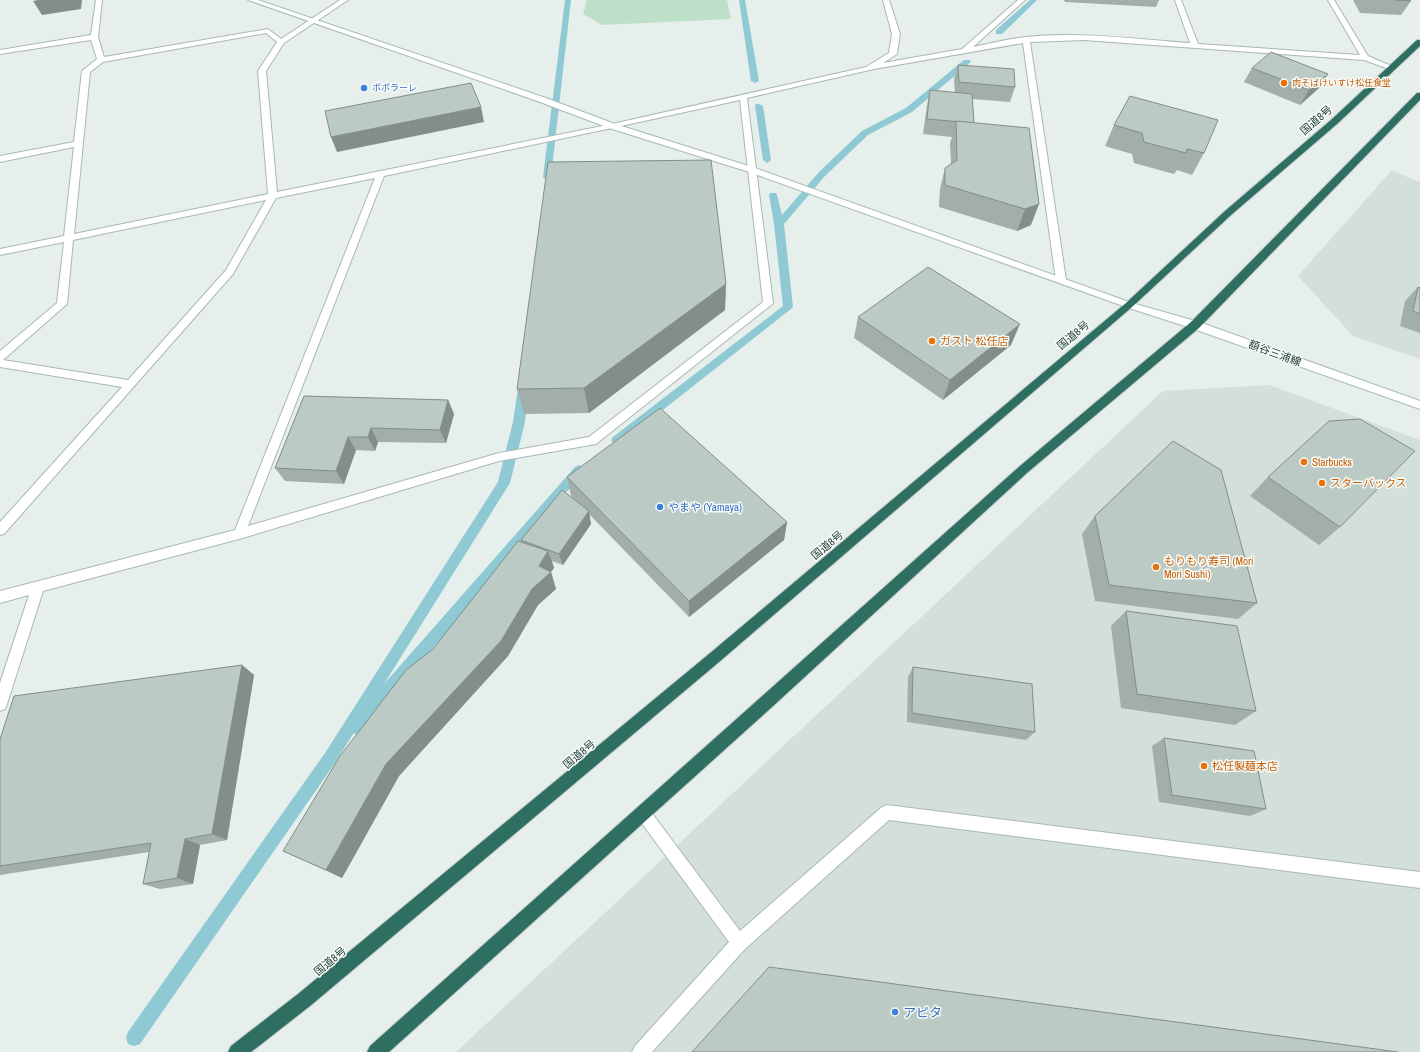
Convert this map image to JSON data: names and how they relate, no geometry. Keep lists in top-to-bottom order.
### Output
{
  "streets": {
    "highway": ["国道8号"],
    "street": ["額谷三浦線"]
  },
  "crossings": [
    ["国道8号", "額谷三浦線"]
  ],
  "places": [
    "肉そばけいすけ松任食堂",
    "ポポラーレ",
    "ガスト 松任店",
    "Starbucks",
    "スターバックス",
    "やまや (Yamaya)",
    "もりもり寿司 (Mori Mori Sushi)",
    "松任製麺本店",
    "アピタ"
  ]
}
